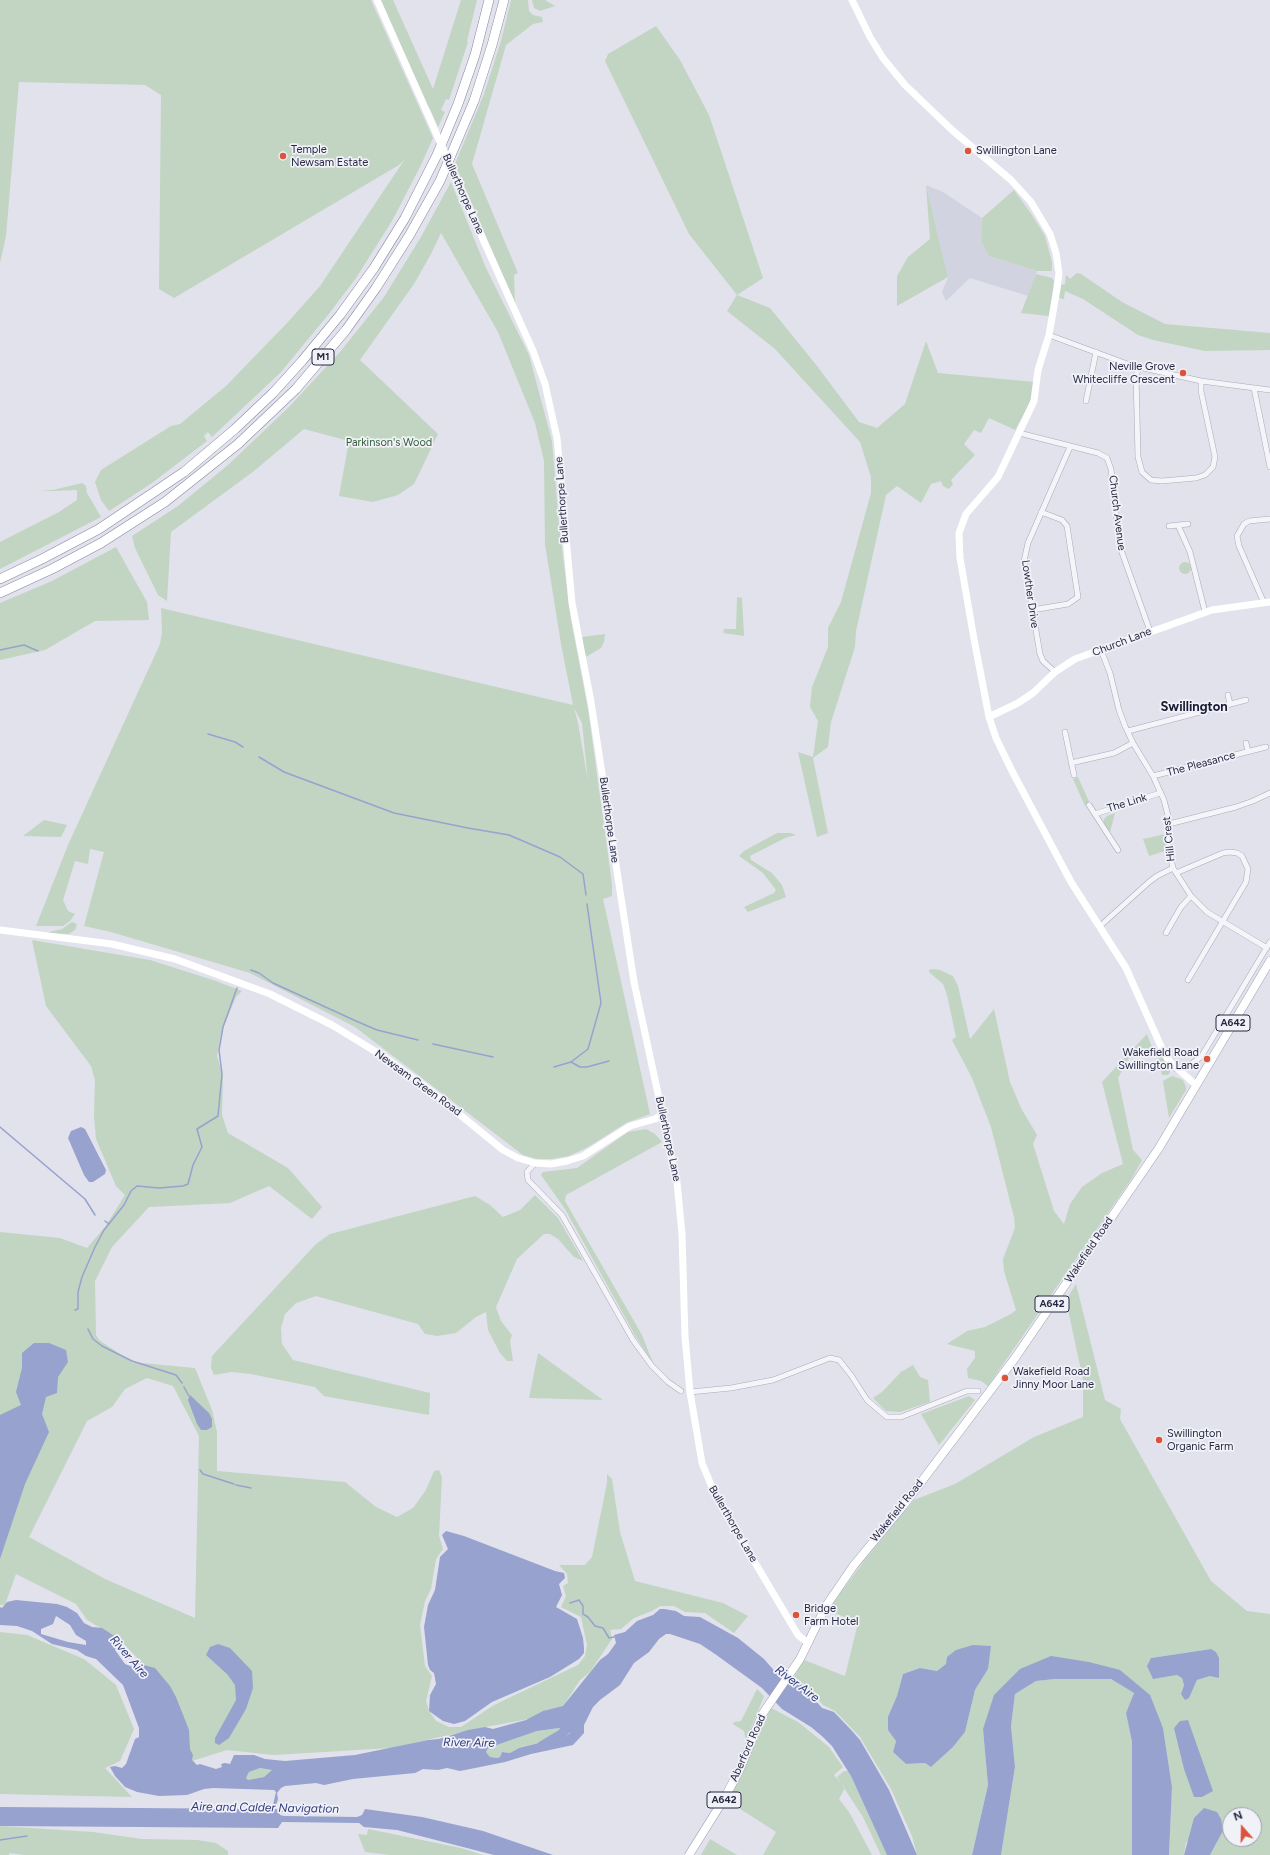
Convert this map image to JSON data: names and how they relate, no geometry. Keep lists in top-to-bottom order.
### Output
{
  "streets": {
    "highway": ["M1"],
    "main road": ["A642", "Wakefield Road", "Aberford Road"],
    "street": [
      "Bullerthorpe Lane",
      "Church Avenue",
      "Lowther Drive",
      "Church Lane",
      "The Pleasance",
      "The Link",
      "Hill Crest",
      "Newsam Green Road"
    ]
  },
  "crossings": [
    ["Bullerthorpe Lane", "Newsam Green Road"],
    ["Bullerthorpe Lane", "Wakefield Road"],
    ["Bullerthorpe Lane", "Aberford Road"],
    ["Church Avenue", "Lowther Drive"],
    ["Church Avenue", "Church Lane"],
    ["Lowther Drive", "Church Lane"],
    ["Church Lane", "Hill Crest"],
    ["The Pleasance", "Hill Crest"],
    ["The Link", "Hill Crest"],
    ["Wakefield Road", "Aberford Road"]
  ],
  "districts": ["Swillington"],
  "water": ["River Aire", "Aire and Calder Navigation"],
  "parks": ["Parkinson's Wood"],
  "places": [
    "Swillington Lane",
    "Temple Newsam Estate",
    "Neville Grove Whitecliffe Crescent",
    "Wakefield Road Swillington Lane",
    "Wakefield Road Jinny Moor Lane",
    "Swillington Organic Farm",
    "Bridge Farm Hotel"
  ],
  "north": "top"
}
